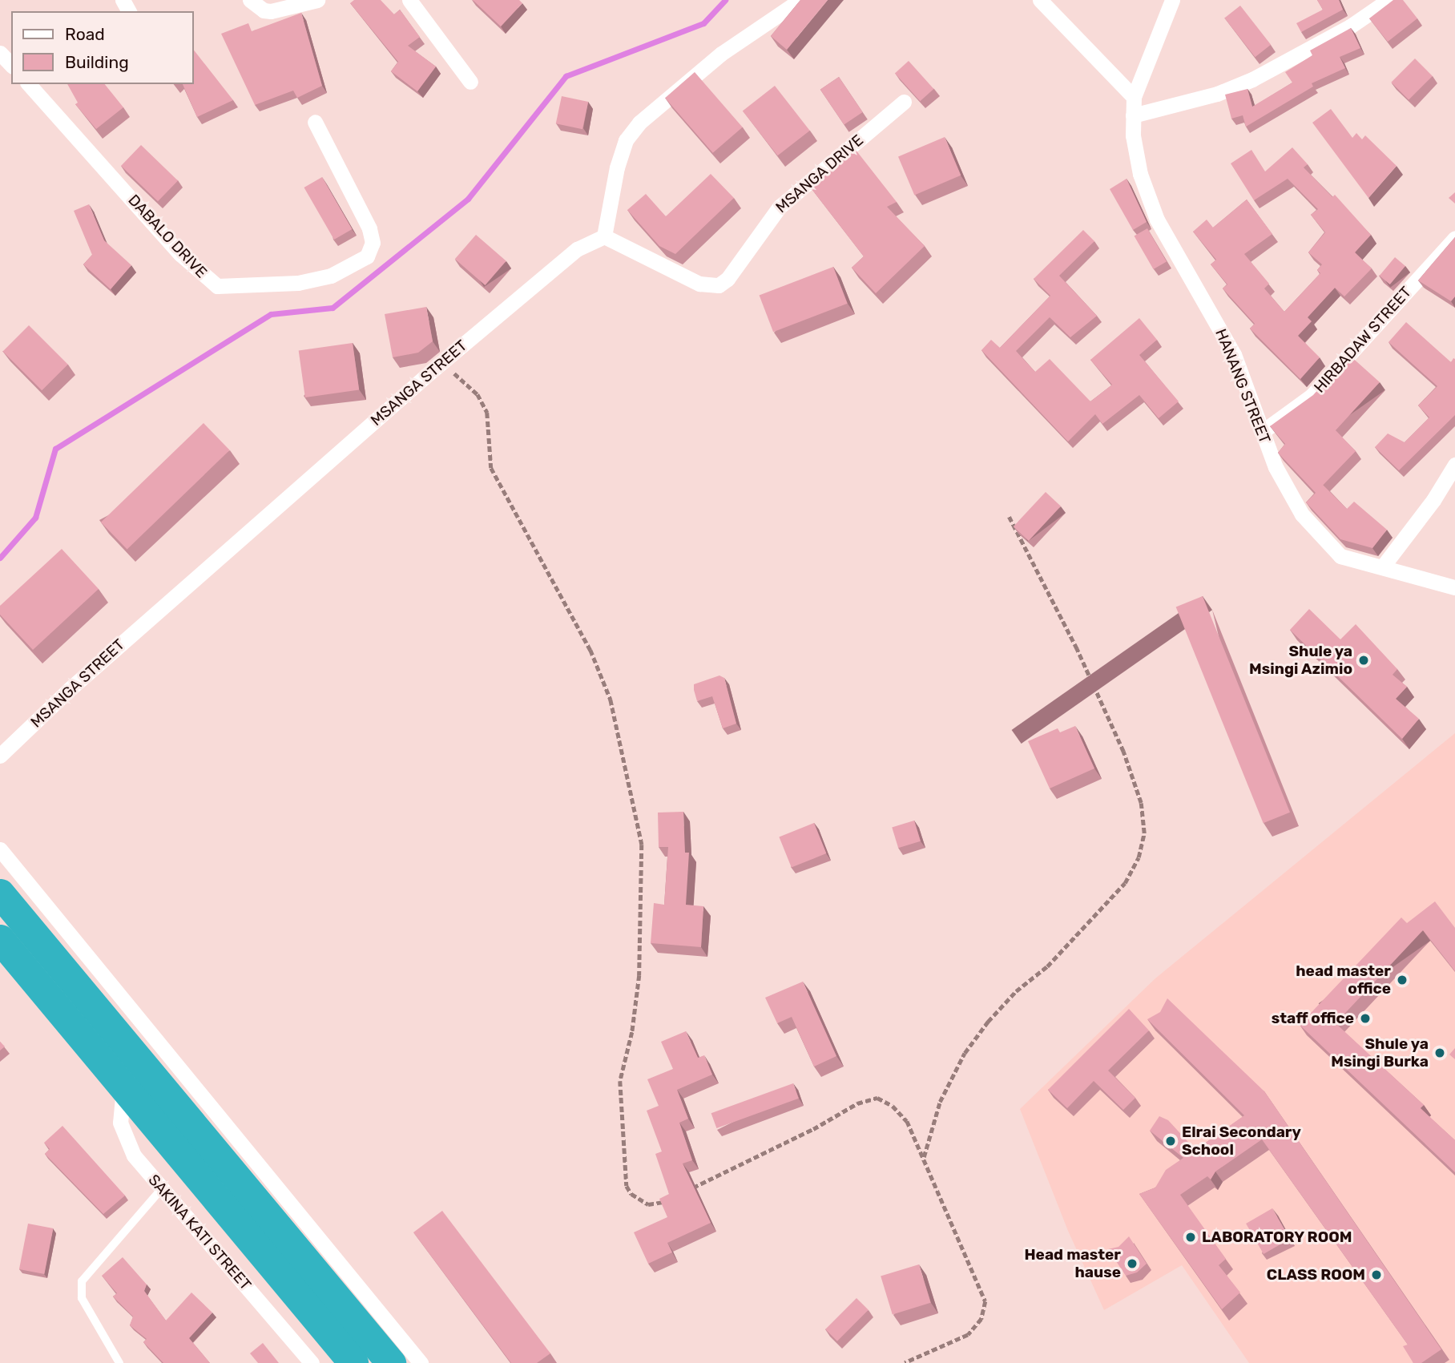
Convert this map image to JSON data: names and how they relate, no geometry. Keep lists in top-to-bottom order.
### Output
{
  "streets": {
    "street": [
      "MSANGA DRIVE",
      "DABALO DRIVE",
      "HIRBADAW STREET",
      "MSANGA STREET",
      "HANANG STREET",
      "SAKINA KATI STREET"
    ]
  },
  "crossings": [
    ["MSANGA DRIVE", "MSANGA STREET"],
    ["HIRBADAW STREET", "HANANG STREET"]
  ],
  "places": [
    "Shule ya Msingi Azimio",
    "head master office",
    "staff office",
    "Shule ya Msingi Burka",
    "Elrai Secondary School",
    "LABORATORY ROOM",
    "Head master hause",
    "CLASS ROOM"
  ],
  "legend": ["Road", "Building"]
}
